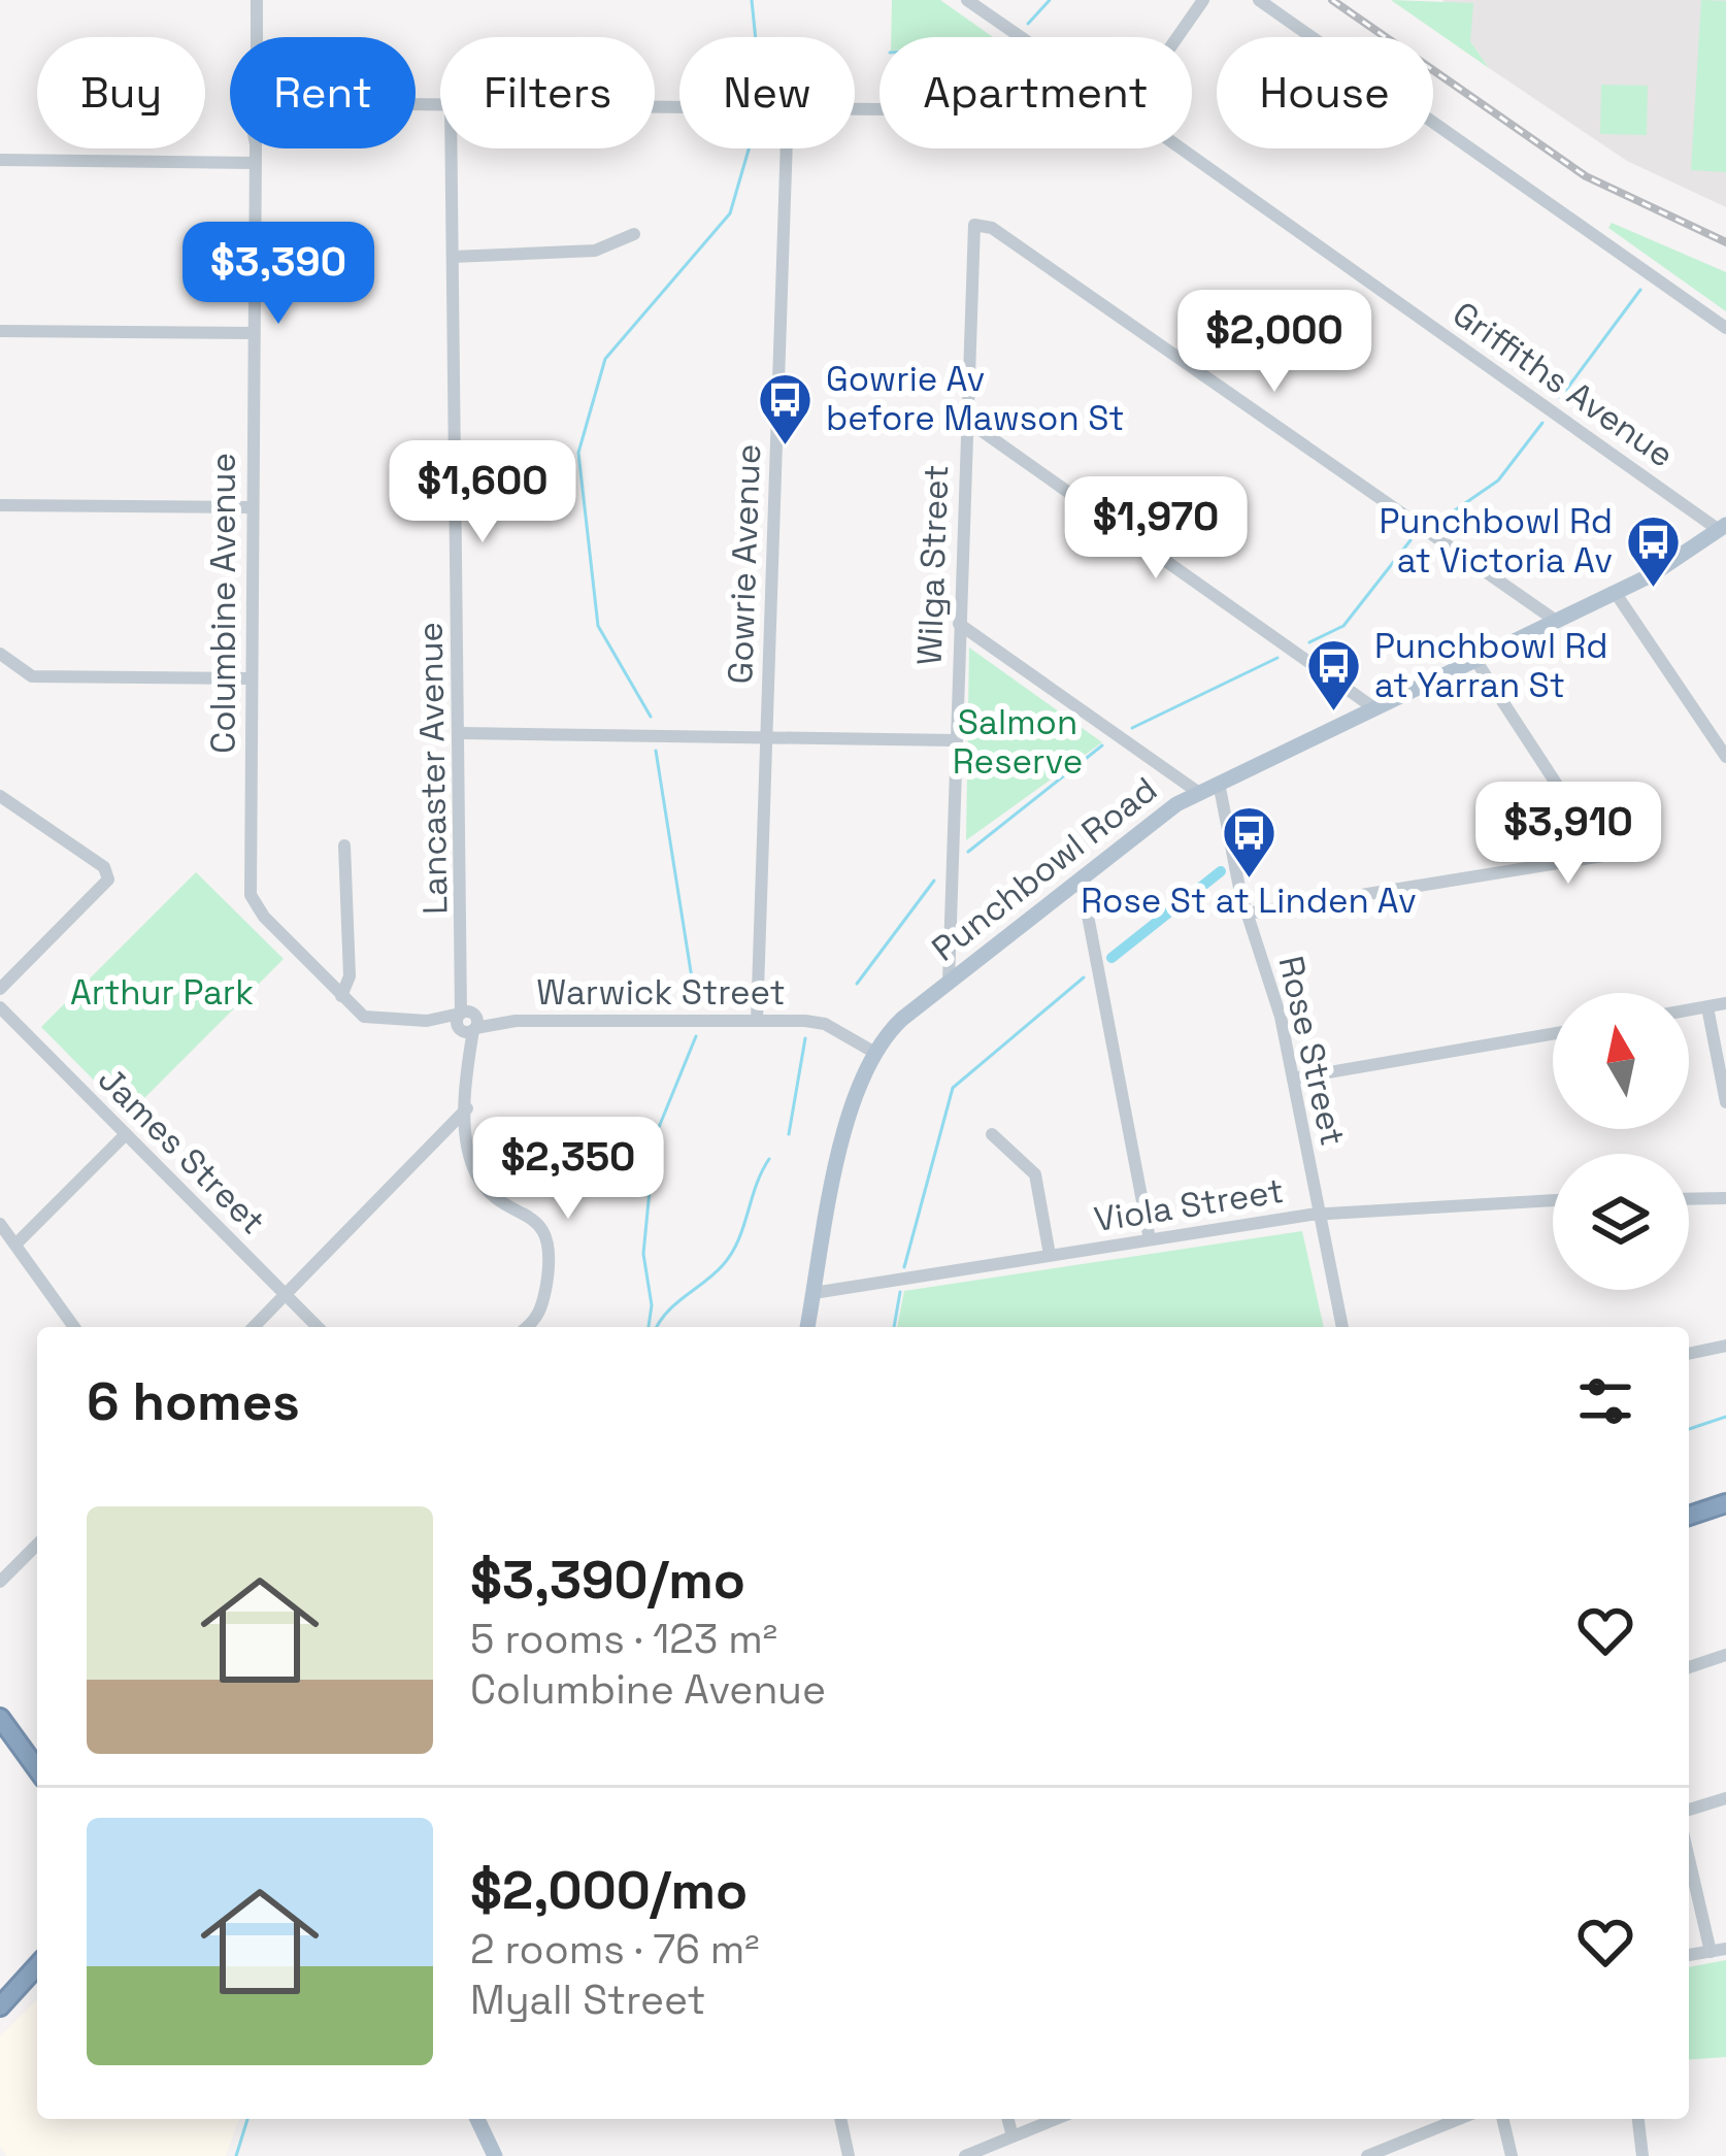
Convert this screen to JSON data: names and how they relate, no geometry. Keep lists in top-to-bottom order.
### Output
{
  "streets": {
    "main road": ["Punchbowl Road"],
    "street": [
      "Griffiths Avenue",
      "Gowrie Avenue",
      "Wilga Street",
      "Columbine Avenue",
      "Lancaster Avenue",
      "Warwick Street",
      "Rose Street",
      "James Street",
      "Viola Street"
    ]
  },
  "crossings": [
    ["Griffiths Avenue", "Punchbowl Road"],
    ["Gowrie Avenue", "Warwick Street"],
    ["Wilga Street", "Punchbowl Road"],
    ["Columbine Avenue", "Warwick Street"],
    ["Lancaster Avenue", "Warwick Street"],
    ["Punchbowl Road", "Warwick Street"],
    ["Punchbowl Road", "Rose Street"],
    ["Punchbowl Road", "Viola Street"],
    ["Rose Street", "Viola Street"]
  ],
  "parks": ["Salmon Reserve", "Arthur Park"],
  "places": {
    "bus stop": [
      "Gowrie Av before Mawson St",
      "Punchbowl Rd at Victoria Av",
      "Punchbowl Rd at Yarran St",
      "Rose St at Linden Av"
    ]
  },
  "north": "top",
  "page": {
    "chip": [
      "Buy",
      "Rent",
      "Filters",
      "New",
      "Apartment",
      "House"
    ],
    "price": [
      "$3,390",
      "$2,000",
      "$1,600",
      "$1,970",
      "$3,910",
      "$2,350"
    ],
    "heading": "6 homes",
    "list": [
      {
        "name": "$3,390/mo",
        "note": "5 rooms · 123 m² · Columbine Avenue"
      },
      {
        "name": "$2,000/mo",
        "note": "2 rooms · 76 m² · Myall Street"
      }
    ]
  }
}
